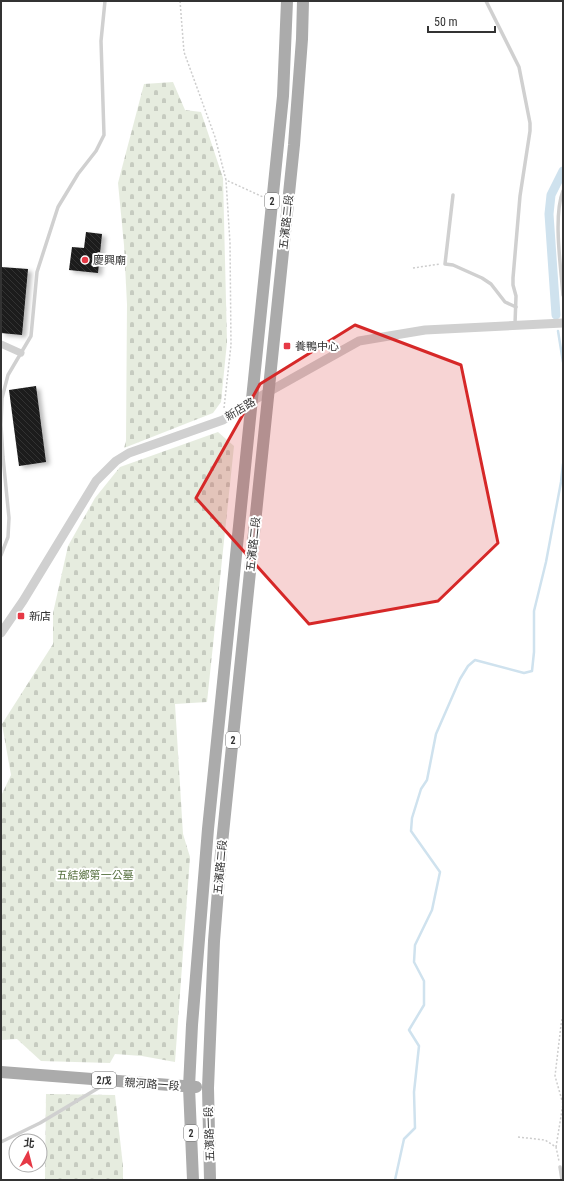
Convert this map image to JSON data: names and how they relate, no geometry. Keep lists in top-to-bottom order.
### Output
{
  "streets": {
    "main road": [
      "2",
      "五濱路二段",
      "2戊",
      "親河路一段",
      "五濱路一段"
    ],
    "street": ["新店路"]
  },
  "crossings": [
    ["五濱路二段", "新店路"],
    ["五濱路二段", "親河路一段"],
    ["五濱路二段", "五濱路一段"],
    ["親河路一段", "五濱路一段"]
  ],
  "parks": ["五結鄉第一公墓"],
  "places": {
    "other": ["慶興廟"],
    "transit": ["養鴨中心", "新店"]
  },
  "scale_bar": "50 m",
  "north": "top"
}
